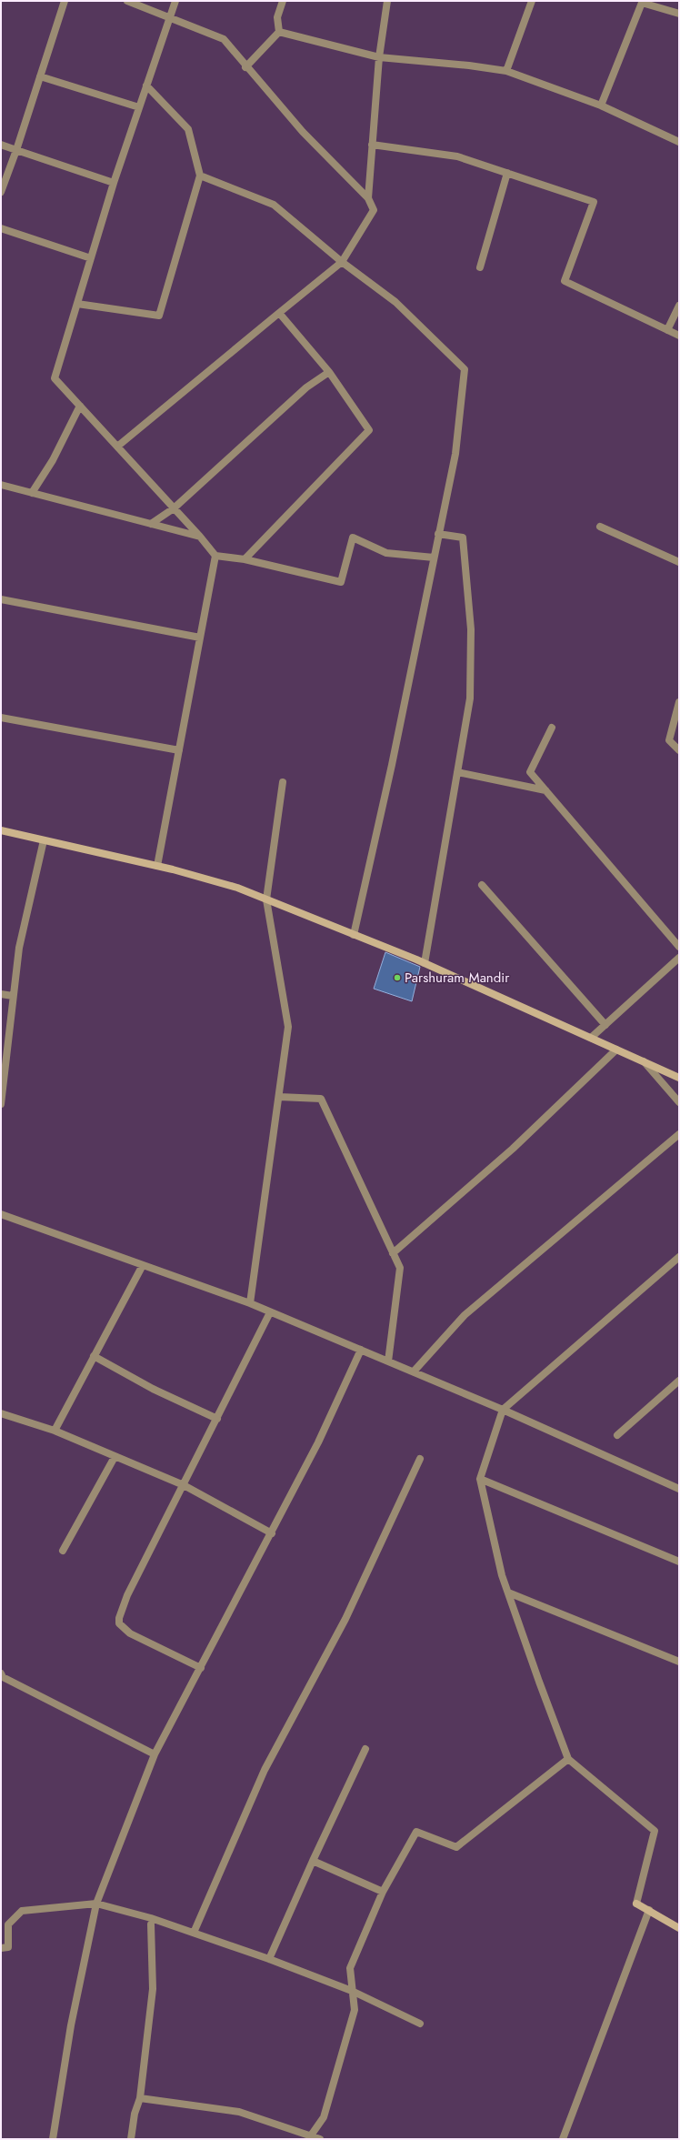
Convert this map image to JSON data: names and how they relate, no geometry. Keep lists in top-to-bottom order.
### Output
{
  "places": ["Parshuram Mandir"]
}
